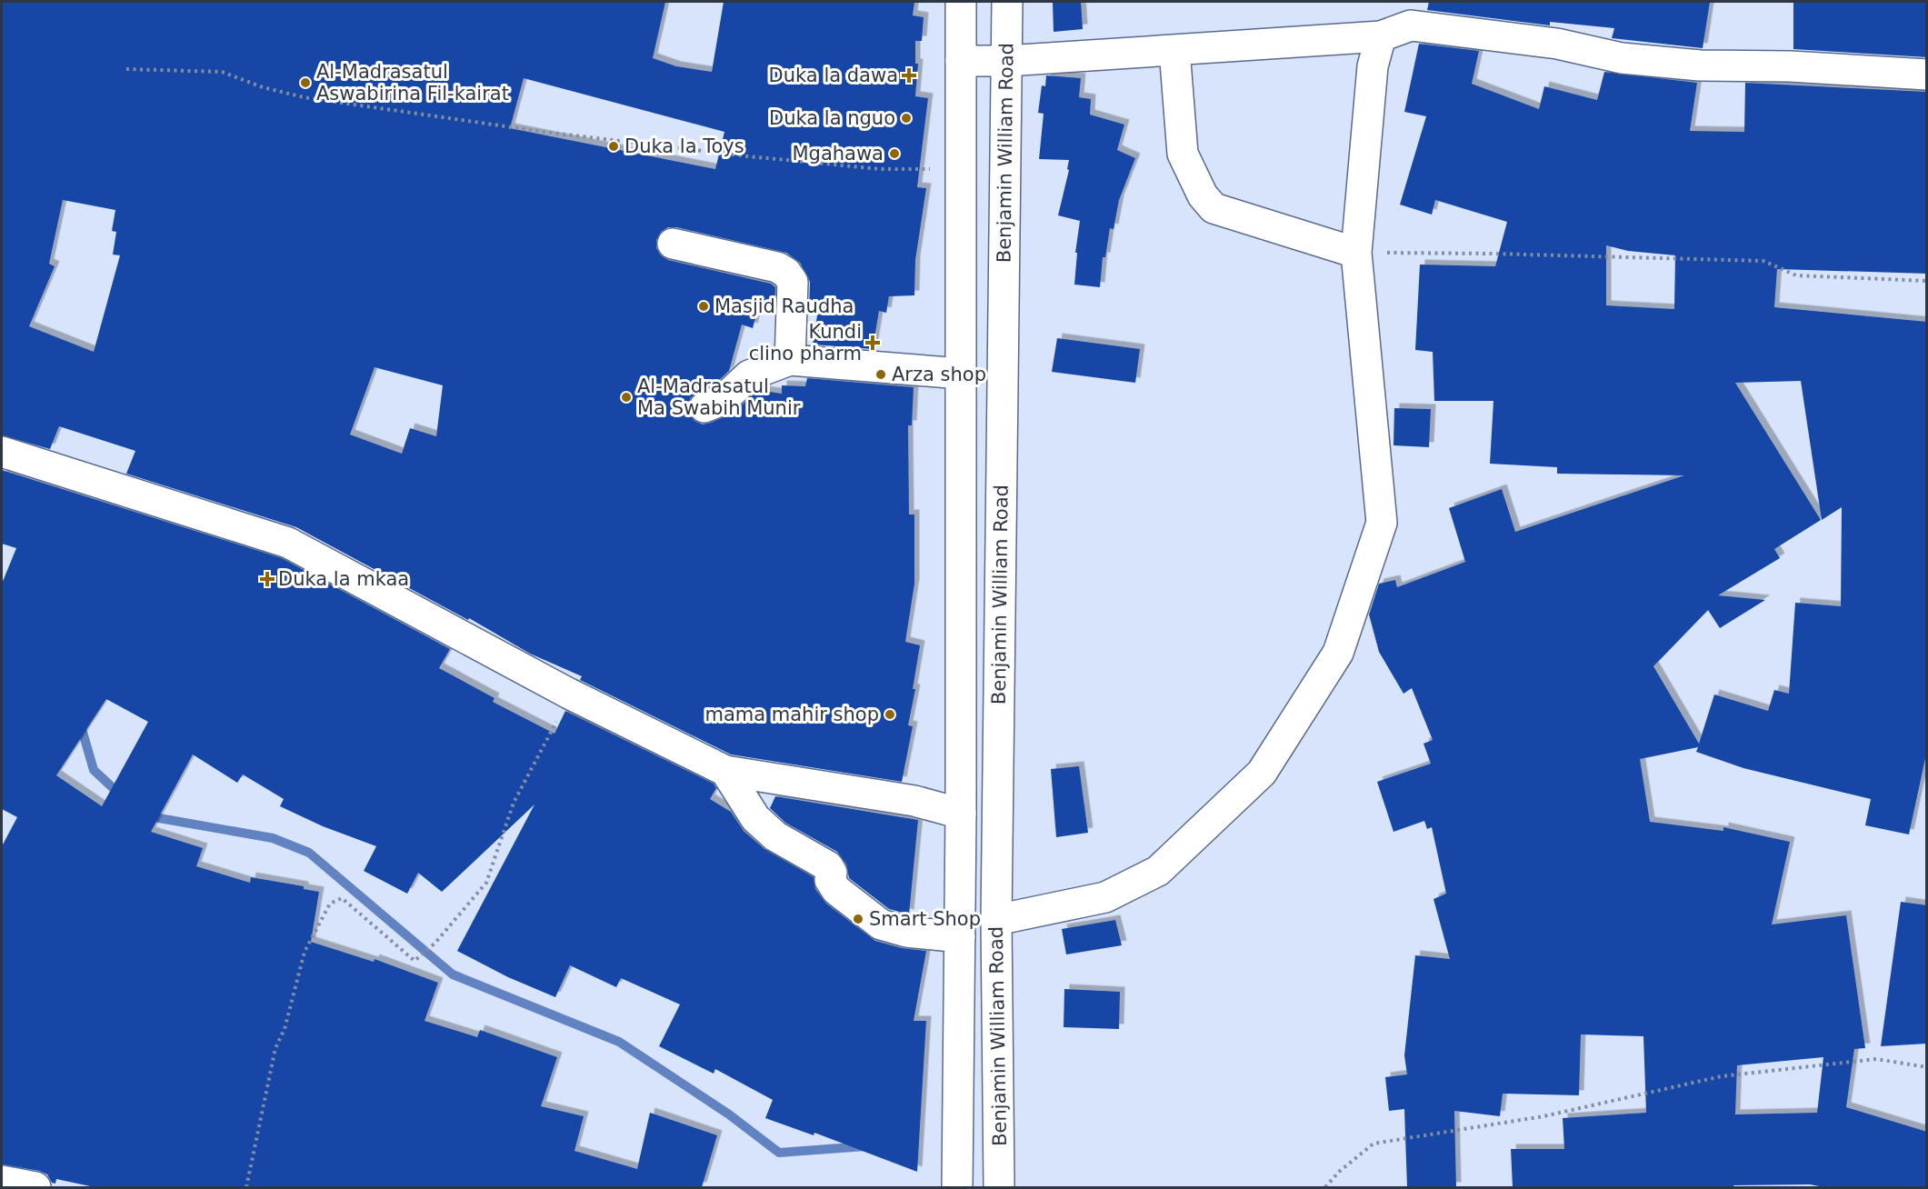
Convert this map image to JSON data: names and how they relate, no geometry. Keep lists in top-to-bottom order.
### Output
{
  "streets": {
    "street": ["Benjamin William Road"]
  },
  "places": {
    "health": ["Duka la dawa", "Kundi clino pharm", "Duka la mkaa"],
    "other": [
      "Al-Madrasatul Aswabirina Fil-kairat",
      "Duka la nguo",
      "Duka la Toys",
      "Mgahawa",
      "Masjid Raudha",
      "Arza shop",
      "Al-Madrasatul Ma Swabih Munir",
      "mama mahir shop",
      "Smart Shop"
    ]
  }
}
